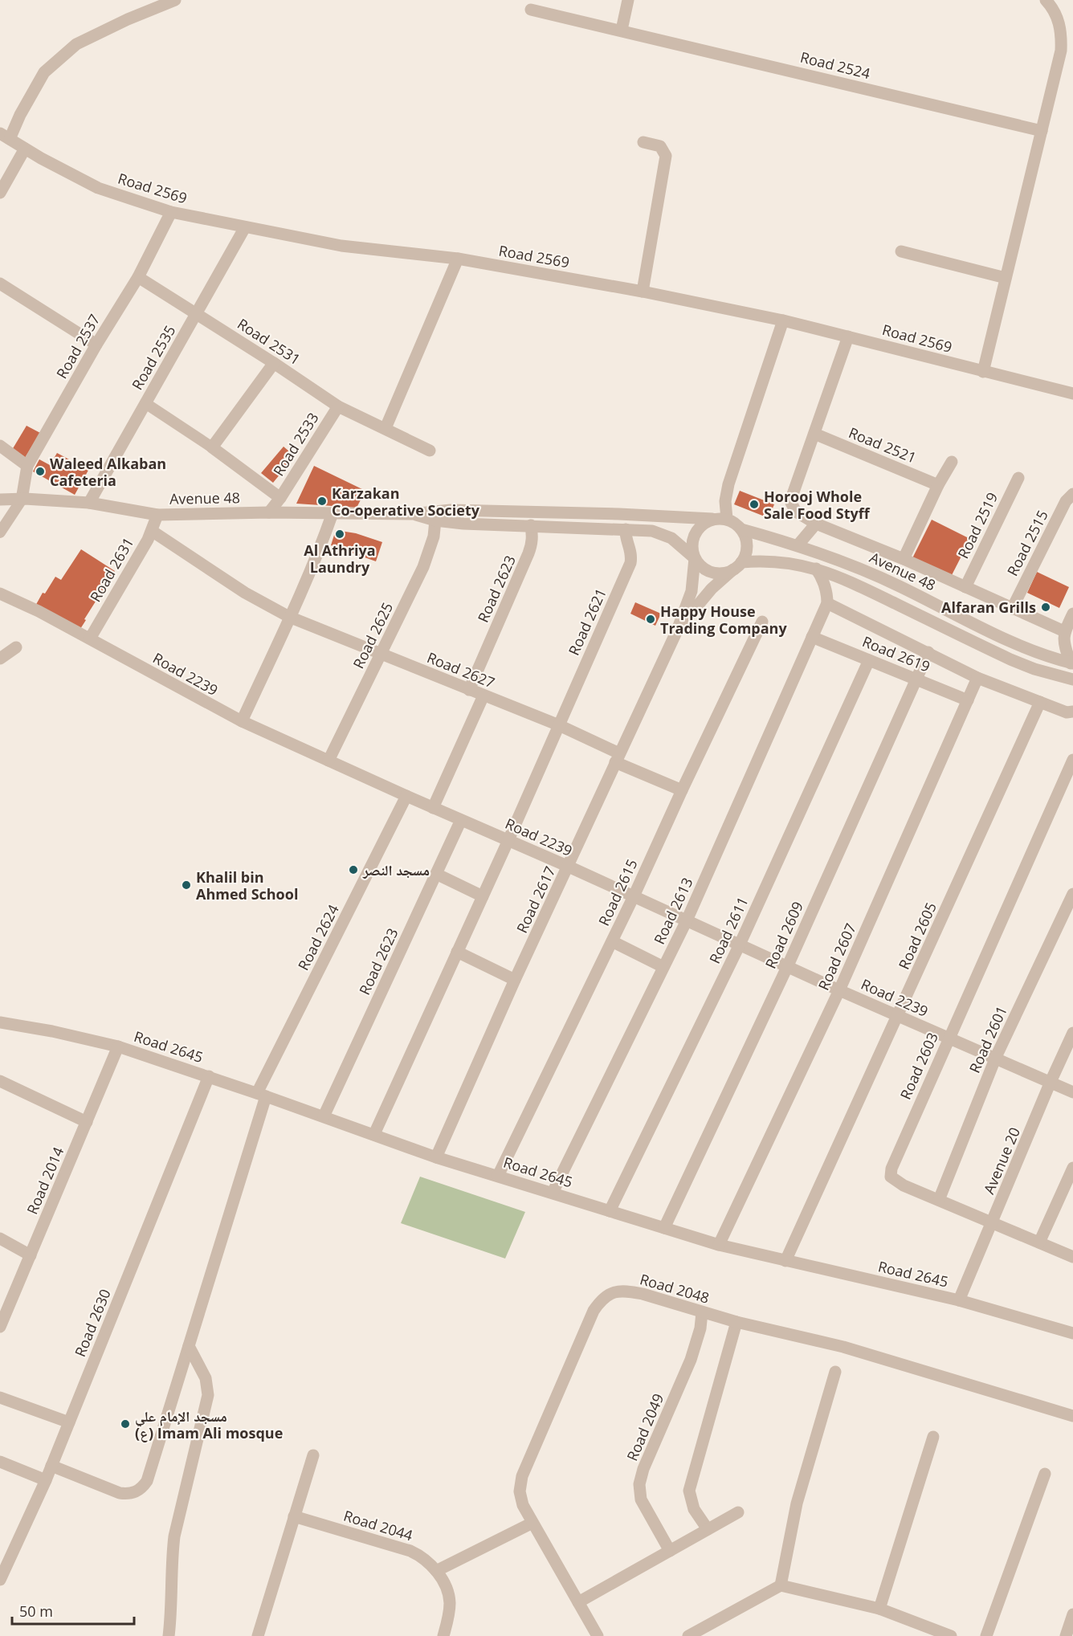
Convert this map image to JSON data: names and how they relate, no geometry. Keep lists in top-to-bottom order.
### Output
{
  "streets": {
    "street": [
      "Road 2524",
      "Road 2569",
      "Road 2531",
      "Road 2537",
      "Road 2535",
      "Road 2533",
      "Road 2521",
      "Avenue 48",
      "Road 2519",
      "Road 2515",
      "Road 2631",
      "Road 2623",
      "Road 2621",
      "Road 2625",
      "Road 2619",
      "Road 2627",
      "Road 2239",
      "Road 2615",
      "Road 2617",
      "Road 2613",
      "Road 2611",
      "Road 2609",
      "Road 2605",
      "Road 2624",
      "Road 2607",
      "Road 2601",
      "Road 2645",
      "Road 2603",
      "Avenue 20",
      "Road 2014",
      "Road 2048",
      "Road 2630",
      "Road 2049",
      "Road 2044"
    ]
  },
  "crossings": [
    ["Road 2569", "Road 2537"],
    ["Road 2569", "Road 2535"],
    ["Road 2531", "Road 2537"],
    ["Road 2531", "Road 2535"],
    ["Road 2531", "Road 2533"],
    ["Road 2537", "Avenue 48"],
    ["Road 2535", "Road 2533"],
    ["Road 2535", "Avenue 48"],
    ["Road 2533", "Avenue 48"],
    ["Avenue 48", "Road 2631"],
    ["Avenue 48", "Road 2623"],
    ["Avenue 48", "Road 2621"],
    ["Avenue 48", "Road 2625"],
    ["Avenue 48", "Road 2617"],
    ["Road 2631", "Road 2627"],
    ["Road 2631", "Road 2239"],
    ["Road 2623", "Road 2627"],
    ["Road 2623", "Road 2239"],
    ["Road 2623", "Road 2645"],
    ["Road 2621", "Road 2627"],
    ["Road 2621", "Road 2239"],
    ["Road 2621", "Road 2645"],
    ["Road 2625", "Road 2627"],
    ["Road 2625", "Road 2239"],
    ["Road 2619", "Road 2613"],
    ["Road 2619", "Road 2611"],
    ["Road 2619", "Road 2609"],
    ["Road 2619", "Road 2607"],
    ["Road 2627", "Road 2615"],
    ["Road 2627", "Road 2617"],
    ["Road 2239", "Road 2615"],
    ["Road 2239", "Road 2617"],
    ["Road 2239", "Road 2613"],
    ["Road 2239", "Road 2611"],
    ["Road 2239", "Road 2609"],
    ["Road 2239", "Road 2605"],
    ["Road 2239", "Road 2624"],
    ["Road 2239", "Road 2607"],
    ["Road 2239", "Road 2601"],
    ["Road 2239", "Road 2603"],
    ["Road 2239", "Avenue 20"],
    ["Road 2615", "Road 2645"],
    ["Road 2617", "Road 2645"],
    ["Road 2613", "Road 2645"],
    ["Road 2611", "Road 2645"],
    ["Road 2609", "Road 2645"],
    ["Road 2605", "Road 2645"],
    ["Road 2624", "Road 2645"],
    ["Road 2624", "Road 2630"],
    ["Road 2607", "Road 2645"],
    ["Road 2601", "Road 2603"],
    ["Road 2645", "Avenue 20"],
    ["Road 2645", "Road 2014"],
    ["Road 2645", "Road 2630"],
    ["Road 2603", "Avenue 20"],
    ["Road 2048", "Road 2049"]
  ],
  "places": [
    "Waleed Alkaban Cafeteria",
    "Karzakan Co-operative Society",
    "Horooj Whole Sale Food Styff",
    "Al Athriya Laundry",
    "Alfaran Grills",
    "Happy House Trading Company",
    "مسجد النصر",
    "Khalil bin Ahmed School",
    "مسجد الإمام علي (ع) Imam Ali mosque"
  ],
  "scale_bar": "50 m"
}
